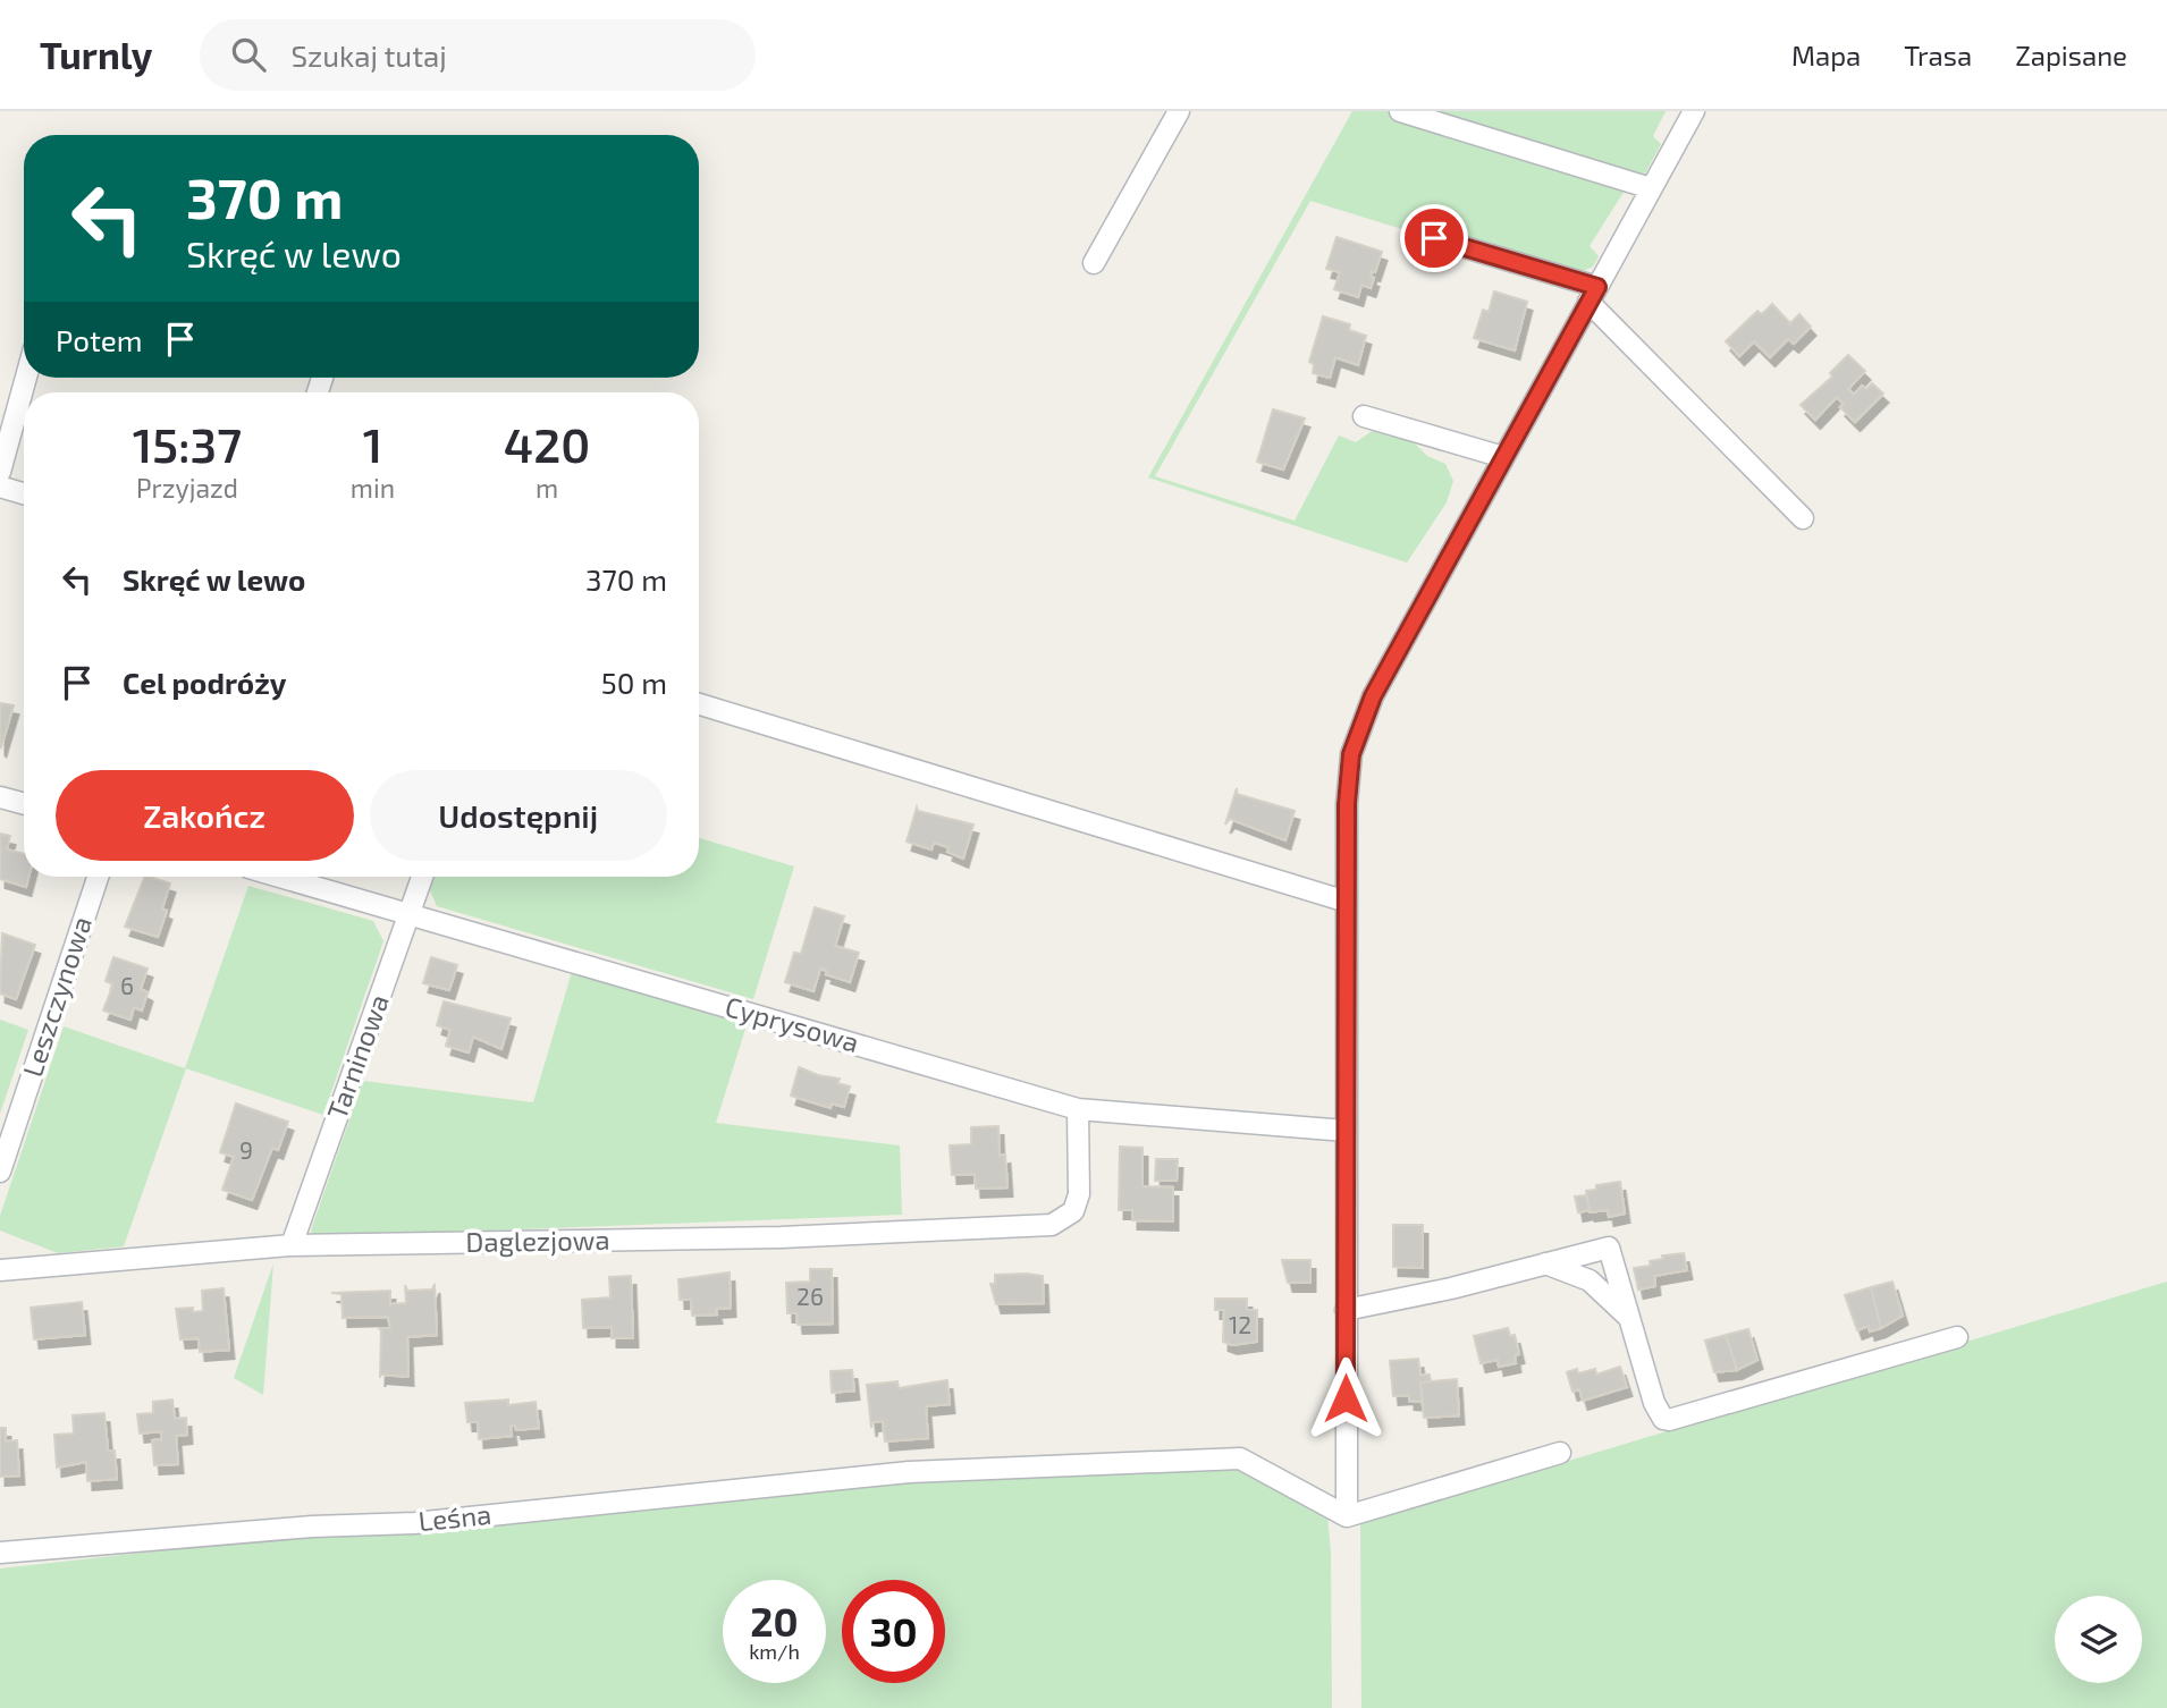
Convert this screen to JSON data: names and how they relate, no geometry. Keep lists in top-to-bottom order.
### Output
{
  "streets": {
    "street": [
      "Leszczynowa",
      "Cyprysowa",
      "Tarninowa",
      "Daglezjowa",
      "Leśna"
    ]
  },
  "crossings": [
    ["Cyprysowa", "Tarninowa"],
    ["Cyprysowa", "Daglezjowa"],
    ["Tarninowa", "Daglezjowa"]
  ],
  "house_numbers": [
    "6",
    "9",
    "26",
    "12"
  ],
  "page": {
    "header": "Turnly",
    "search": "Szukaj tutaj",
    "nav": ["Mapa", "Trasa", "Zapisane"],
    "turn": ["370 m", "Skręć w lewo"],
    "then": "Potem",
    "eta": [
      "15:37",
      "Przyjazd",
      "1",
      "min",
      "420",
      "m"
    ],
    "list": [
      {
        "name": "Skręć w lewo",
        "value": "370 m"
      },
      {
        "name": "Cel podróży",
        "value": "50 m"
      }
    ],
    "buttons": ["Zakończ", "Udostępnij"],
    "speed": "20 km/h",
    "limit": "30"
  }
}
